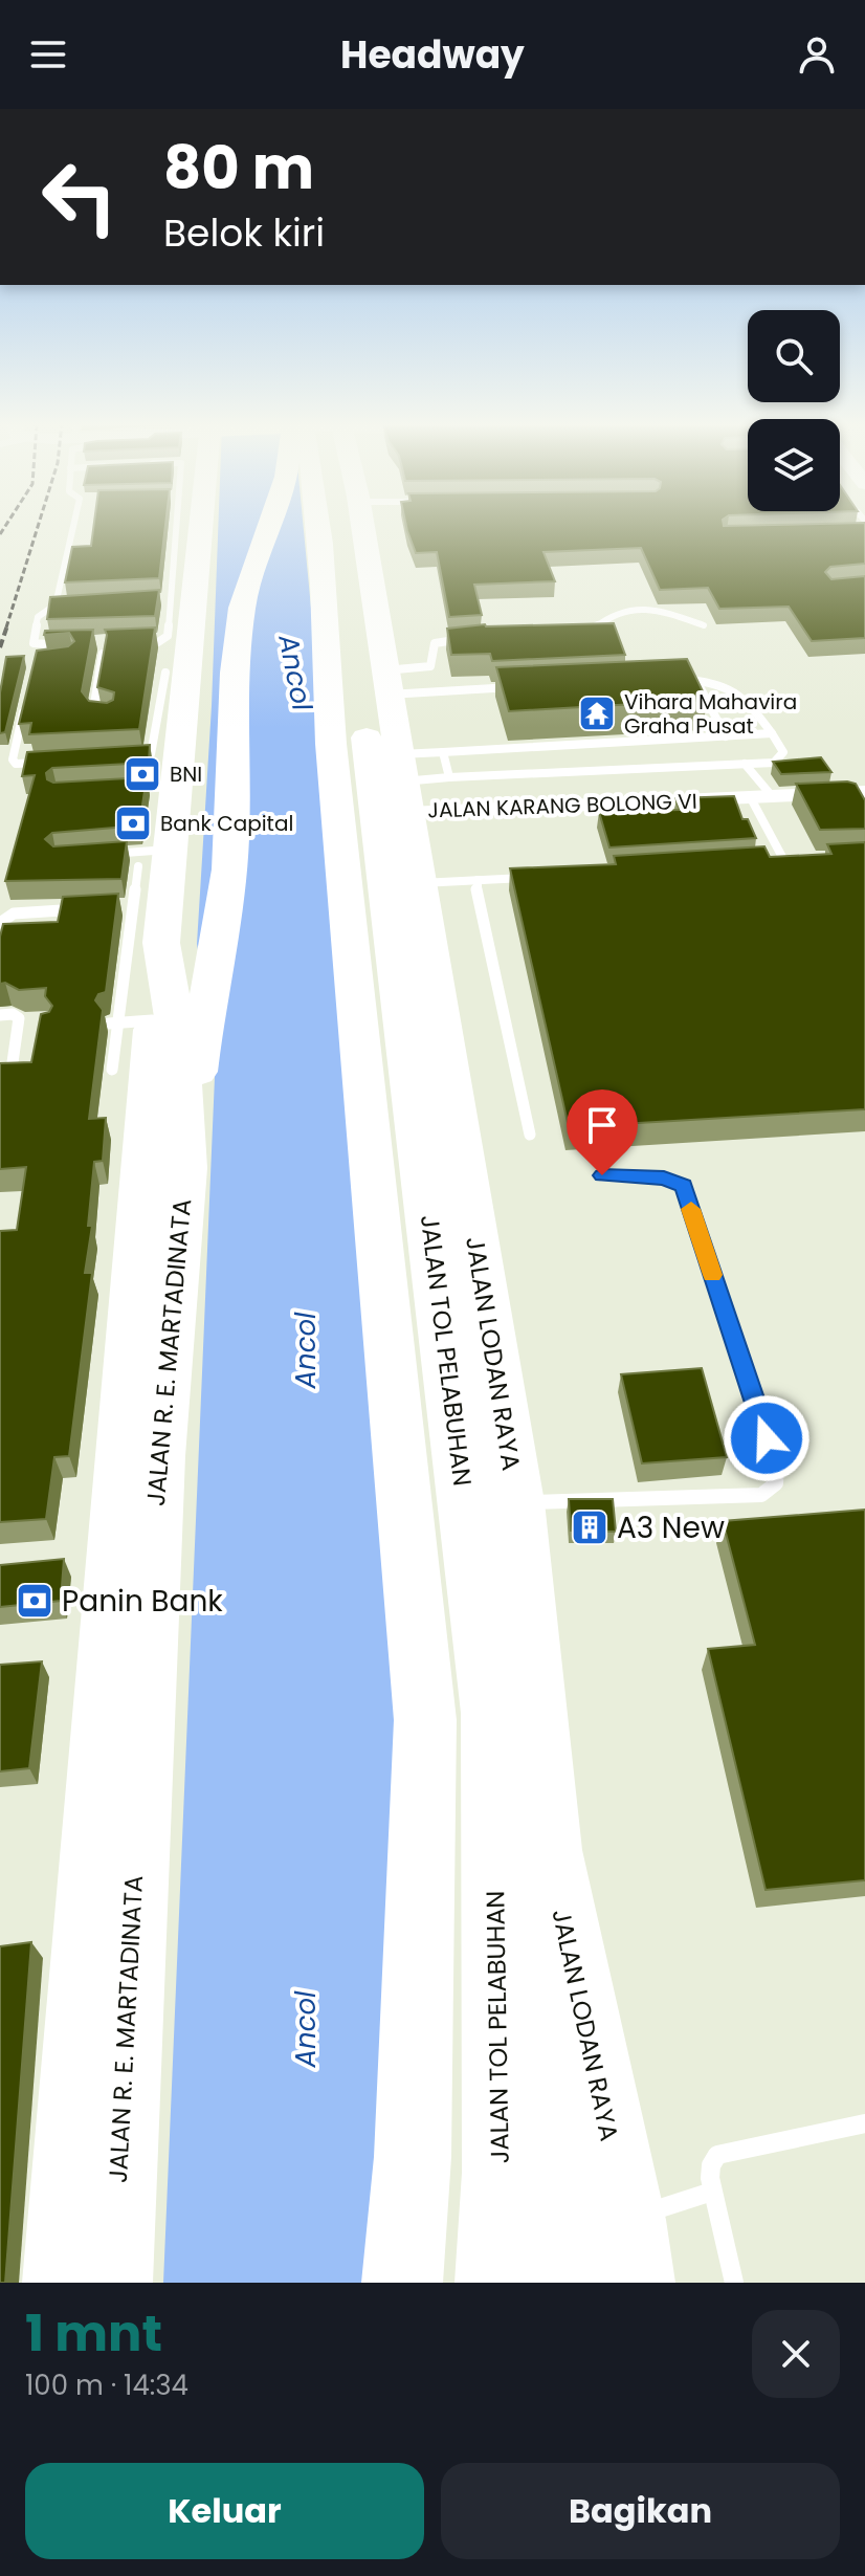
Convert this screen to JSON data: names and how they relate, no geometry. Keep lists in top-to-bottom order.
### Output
{
  "streets": {
    "highway": ["JALAN TOL PELABUHAN", "JALAN R. E. MARTADINATA", "JALAN LODAN RAYA"],
    "street": ["JALAN KARANG BOLONG VI"]
  },
  "crossings": [
    ["JALAN KARANG BOLONG VI", "JALAN LODAN RAYA"]
  ],
  "water": ["Ancol"],
  "places": {
    "temple": ["Vihara Mahavira Graha Pusat"],
    "bank": ["BNI", "Bank Capital", "Panin Bank"],
    "building": ["A3 New"]
  },
  "page": {
    "header": "Headway",
    "turn": ["80 m", "Belok kiri"],
    "heading": ["1 mnt", "100 m · 14:34"],
    "buttons": ["Keluar", "Bagikan"]
  }
}
